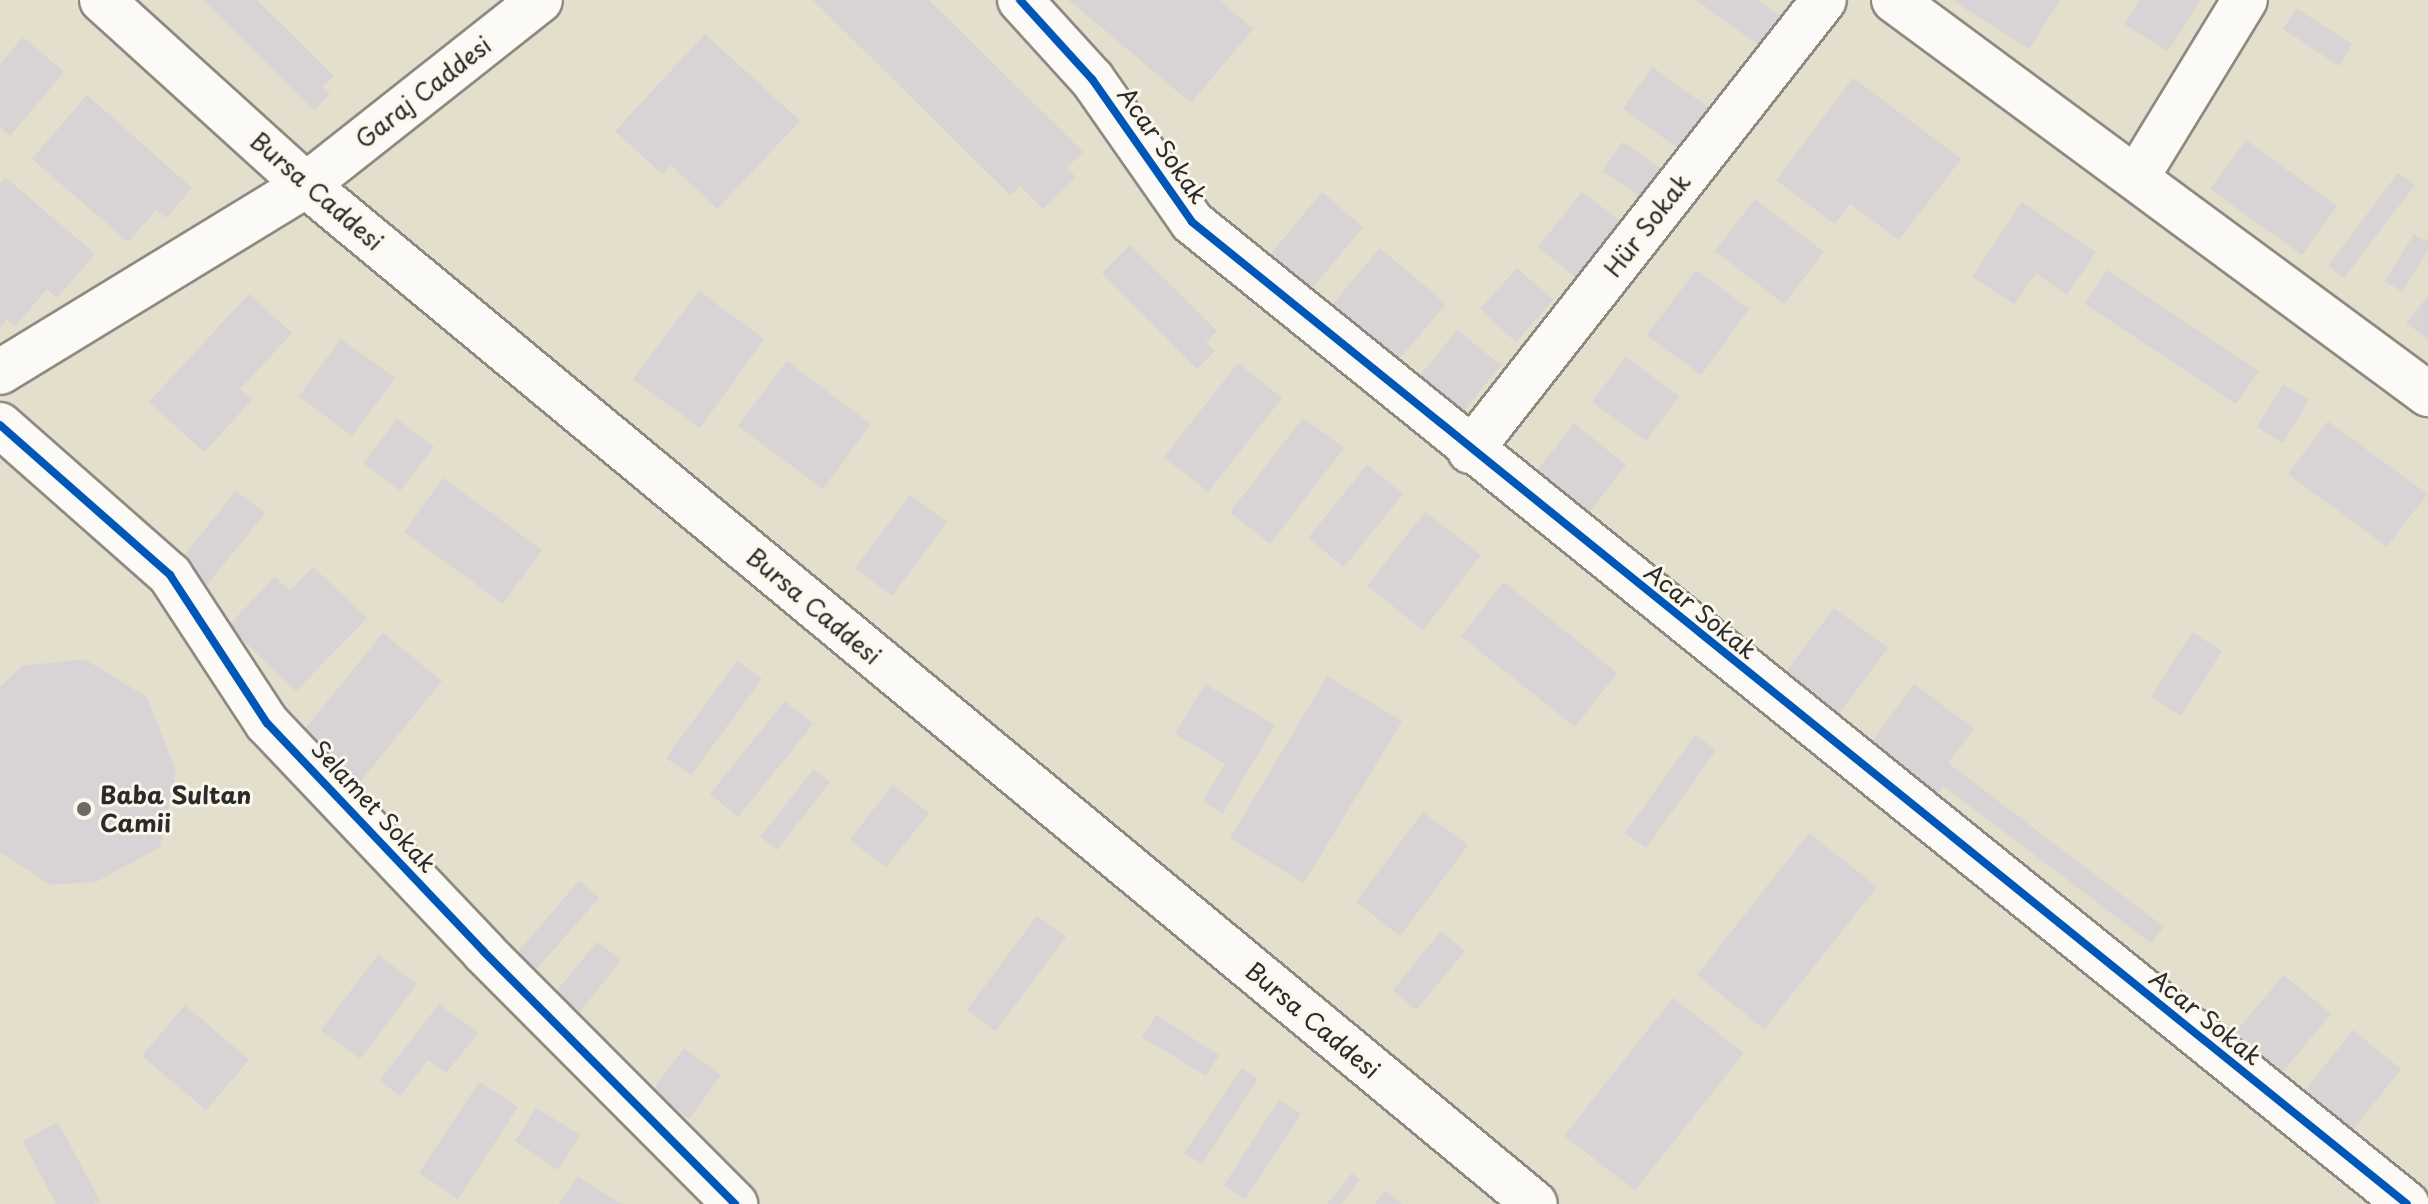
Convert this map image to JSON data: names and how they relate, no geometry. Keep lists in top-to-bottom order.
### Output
{
  "streets": {
    "street": [
      "Garaj Caddesi",
      "Acar Sokak",
      "Bursa Caddesi",
      "Hür Sokak",
      "Selamet Sokak"
    ]
  },
  "crossings": [
    ["Garaj Caddesi", "Bursa Caddesi"],
    ["Acar Sokak", "Hür Sokak"]
  ],
  "places": ["Baba Sultan Camii"]
}
